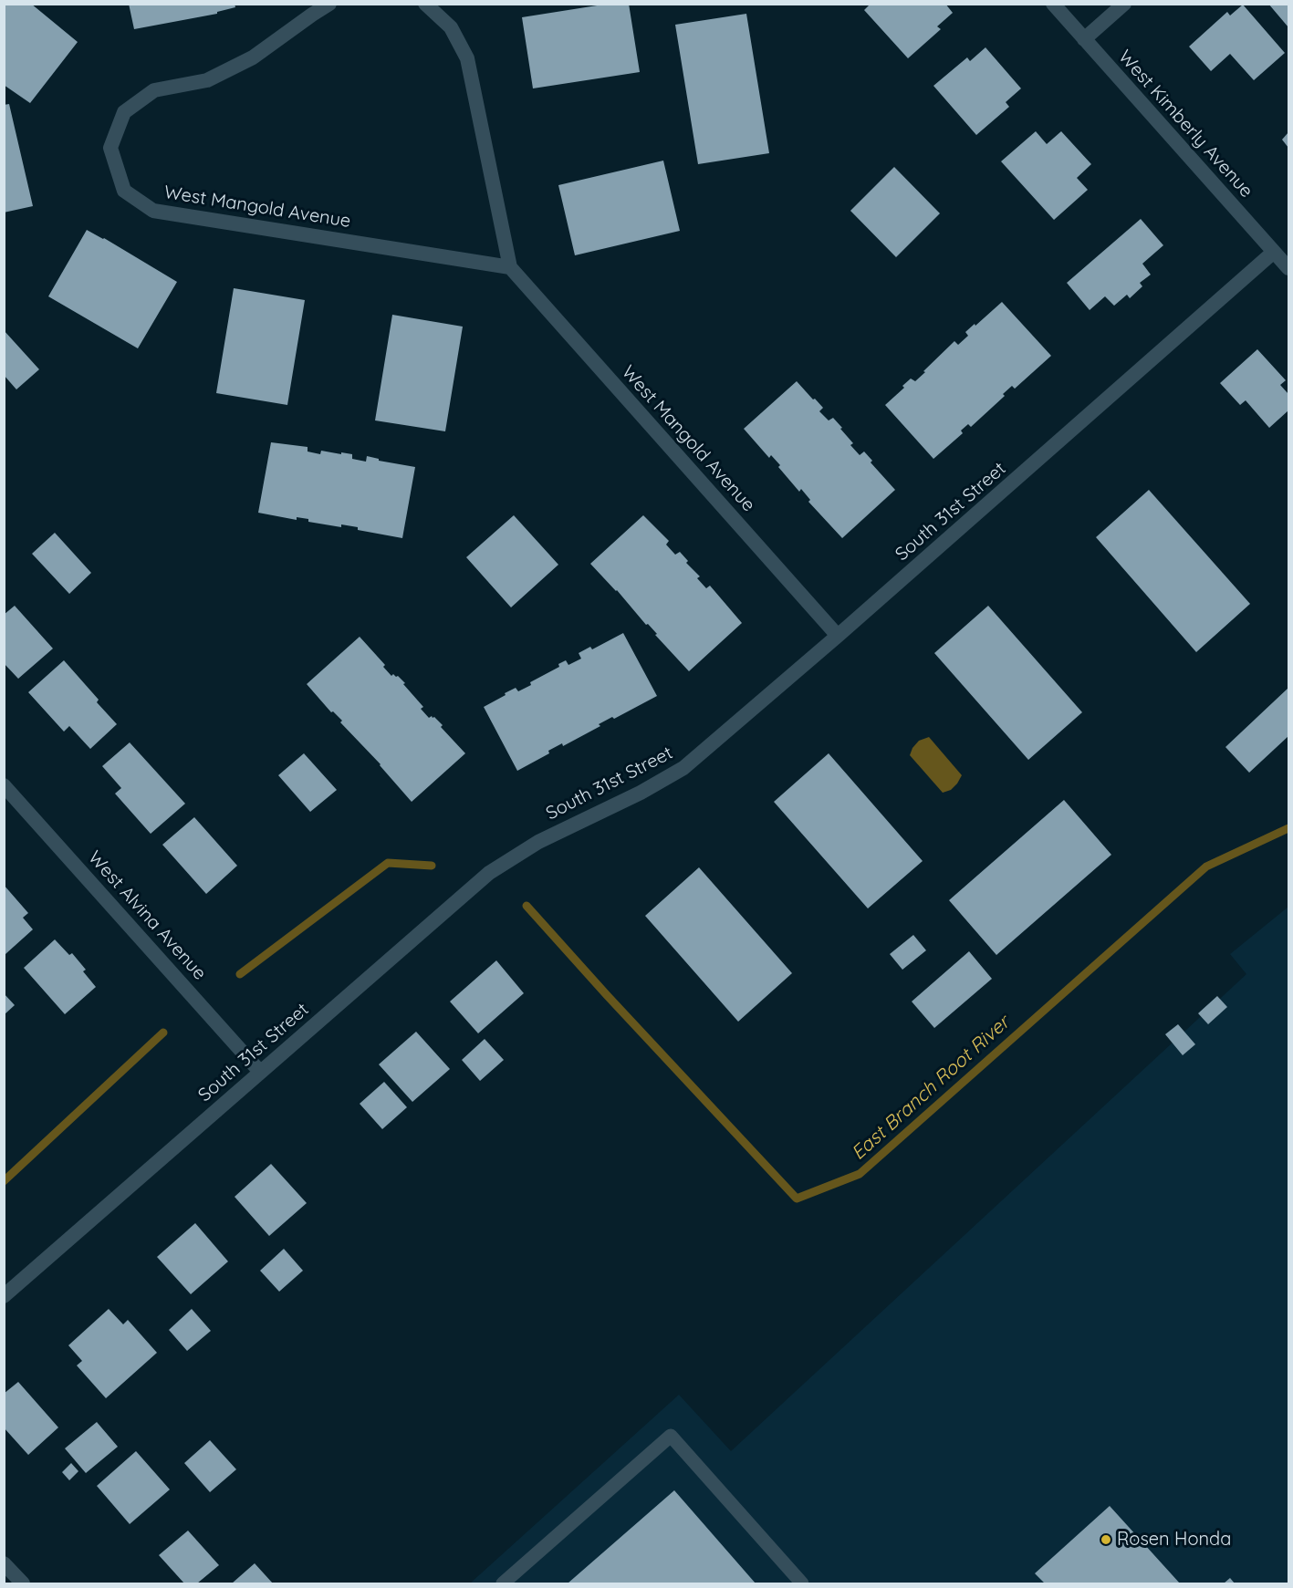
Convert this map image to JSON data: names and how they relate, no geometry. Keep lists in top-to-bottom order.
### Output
{
  "streets": {
    "street": [
      "West Kimberly Avenue",
      "West Mangold Avenue",
      "South 31st Street",
      "West Alvina Avenue"
    ]
  },
  "crossings": [
    ["West Kimberly Avenue", "South 31st Street"],
    ["West Mangold Avenue", "South 31st Street"],
    ["South 31st Street", "West Alvina Avenue"]
  ],
  "water": ["East Branch Root River"],
  "places": ["Rosen Honda"]
}
